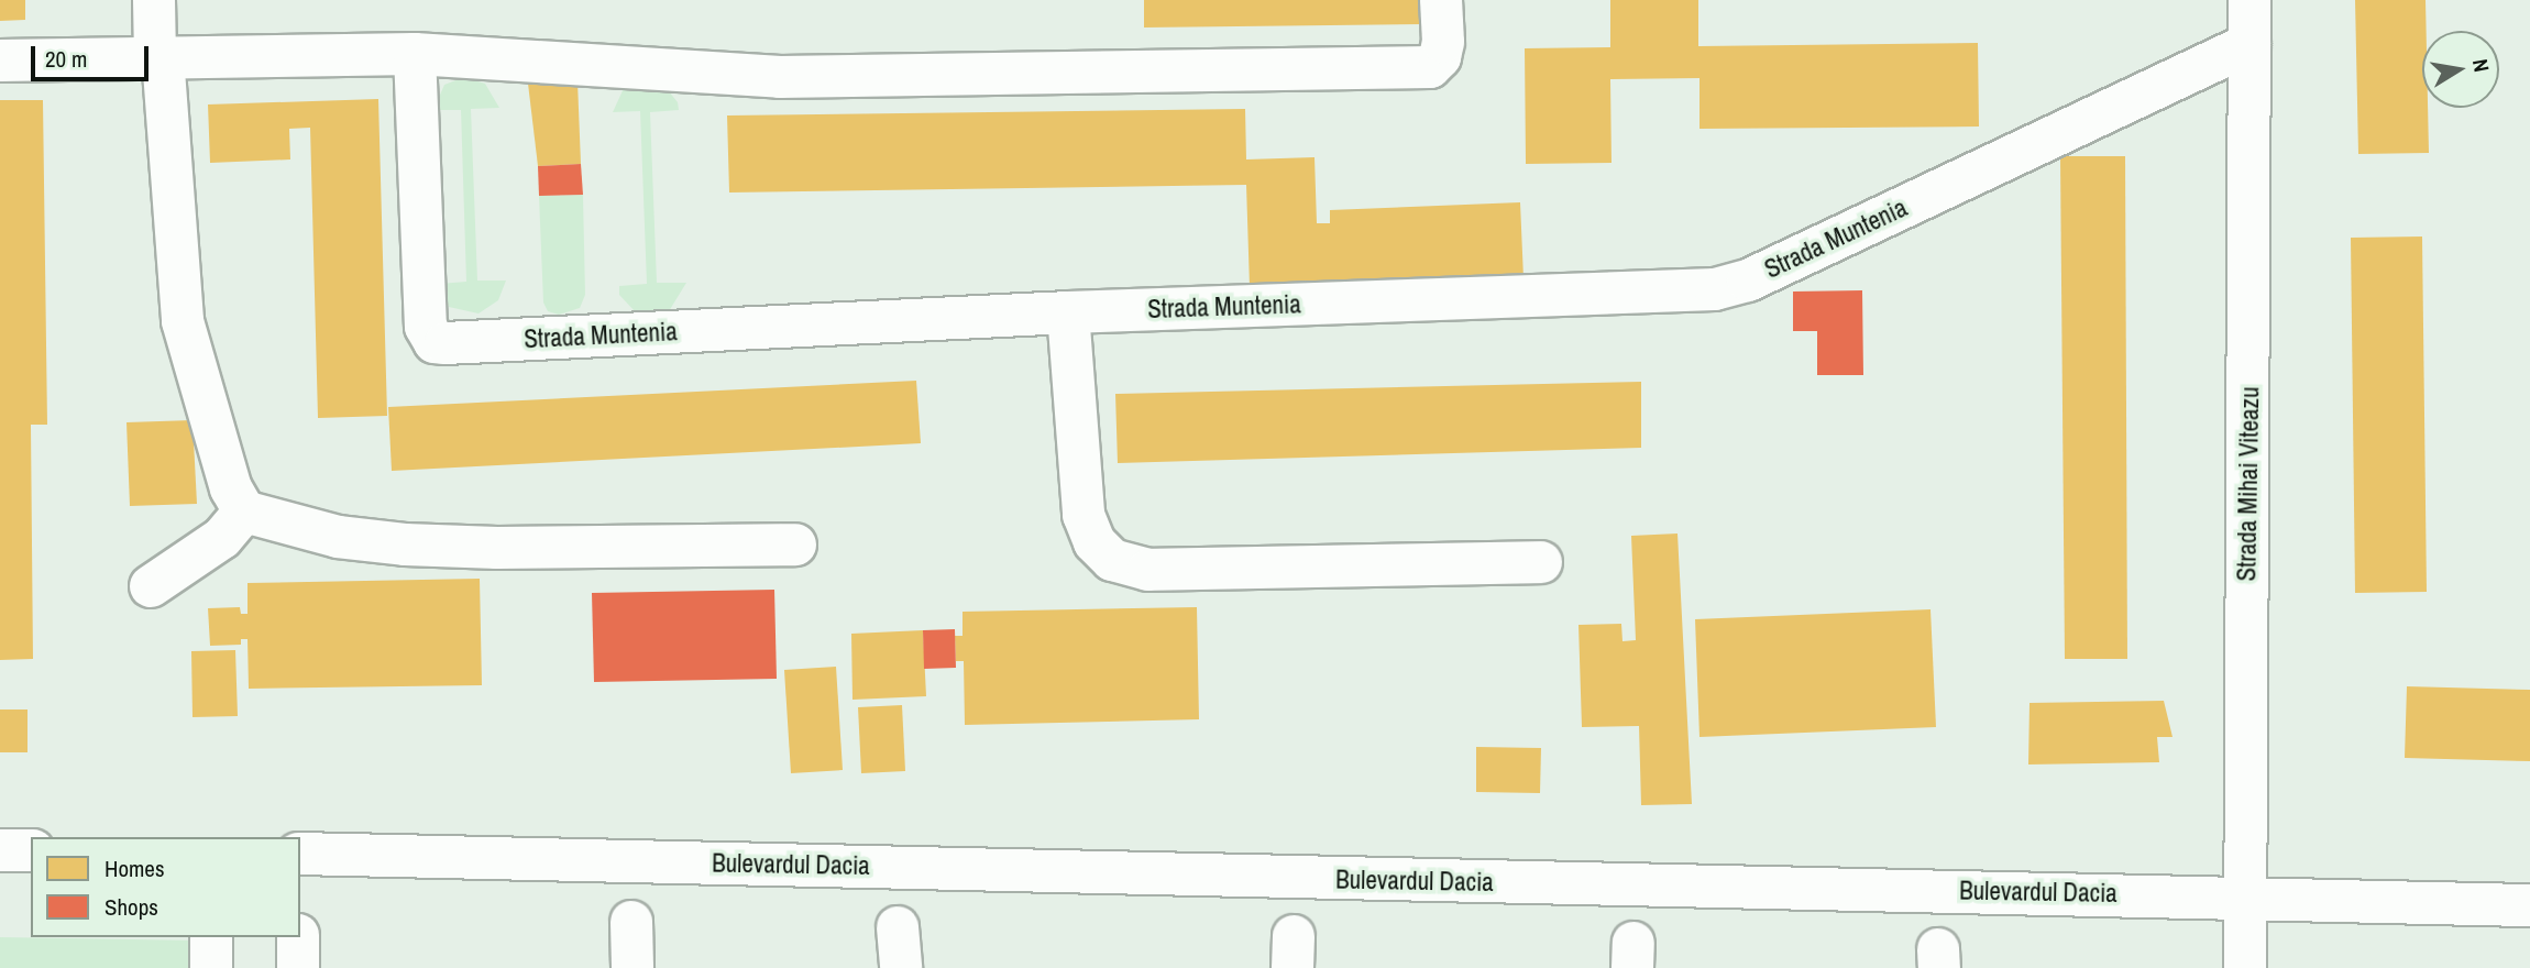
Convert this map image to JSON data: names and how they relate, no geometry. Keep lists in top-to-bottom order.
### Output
{
  "streets": {
    "street": ["Strada Muntenia", "Strada Mihai Viteazu", "Bulevardul Dacia"]
  },
  "crossings": [
    ["Strada Muntenia", "Strada Mihai Viteazu"],
    ["Strada Mihai Viteazu", "Bulevardul Dacia"]
  ],
  "legend": ["Homes", "Shops"],
  "scale_bar": "20 m",
  "north": "right"
}
